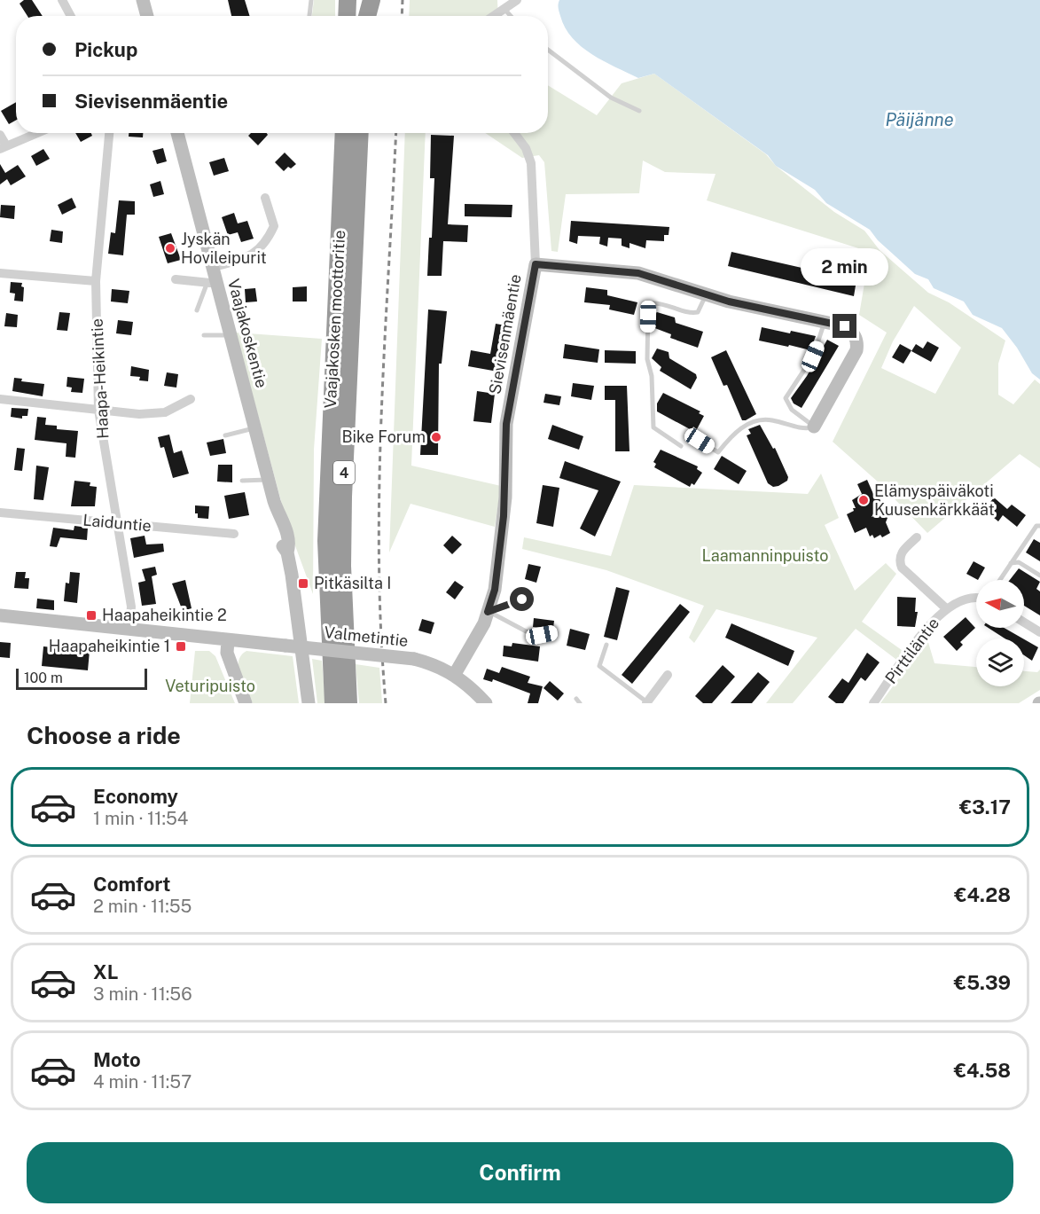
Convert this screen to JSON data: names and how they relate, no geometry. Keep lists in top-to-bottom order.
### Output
{
  "streets": {
    "highway": ["Vaajakosken moottoritie", "4"],
    "street": [
      "Vaajakoskentie",
      "Sievisenmäentie",
      "Haapa-Heikintie",
      "Laiduntie",
      "Valmetintie",
      "Pirttiläntie"
    ]
  },
  "crossings": [
    ["Sievisenmäentie", "Valmetintie"],
    ["Haapa-Heikintie", "Laiduntie"],
    ["Haapa-Heikintie", "Valmetintie"]
  ],
  "water": ["Päijänne"],
  "parks": ["Laamanninpuisto", "Veturipuisto"],
  "places": {
    "other": ["Jyskän Hovileipurit", "Bike Forum", "Elämyspäiväkoti Kuusenkärkkäät"],
    "transit": ["Pitkäsilta I", "Haapaheikintie 2", "Haapaheikintie 1"]
  },
  "scale_bar": "100 m",
  "north": "left",
  "page": {
    "banner": ["Pickup", "Sievisenmäentie"],
    "bubble": "2 min",
    "scale": "100 m",
    "heading": "Choose a ride",
    "list": [
      {
        "name": "Economy",
        "note": "1 min · 11:54",
        "value": "€3.17"
      },
      {
        "name": "Comfort",
        "note": "2 min · 11:55",
        "value": "€4.28"
      },
      {
        "name": "XL",
        "note": "3 min · 11:56",
        "value": "€5.39"
      },
      {
        "name": "Moto",
        "note": "4 min · 11:57",
        "value": "€4.58"
      }
    ],
    "buttons": "Confirm"
  }
}
